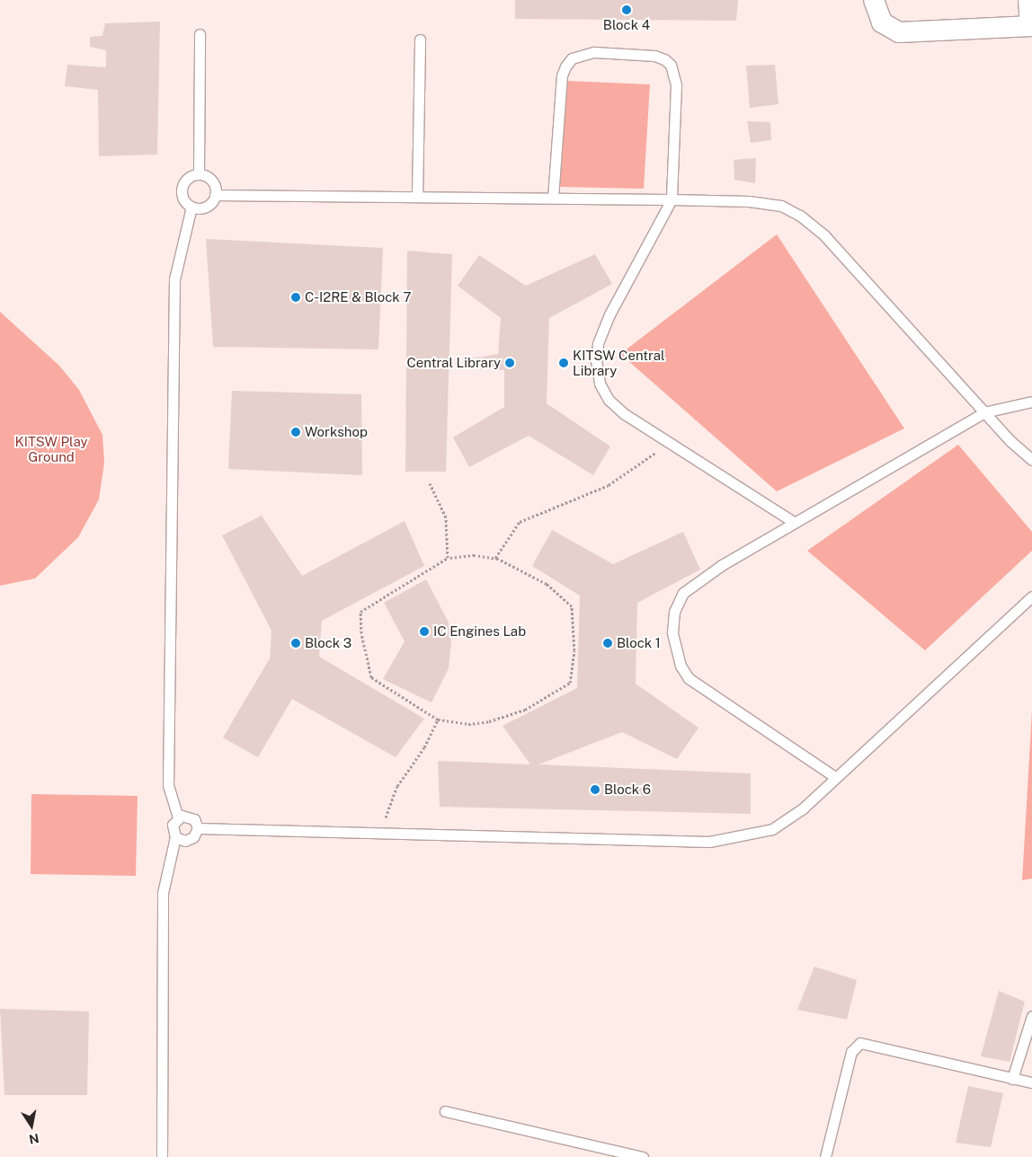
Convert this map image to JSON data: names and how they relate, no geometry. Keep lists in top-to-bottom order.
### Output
{
  "parks": ["KITSW Play Ground"],
  "places": [
    "Block 4",
    "C-I2RE & Block 7",
    "Central Library",
    "KITSW Central Library",
    "Workshop",
    "IC Engines Lab",
    "Block 3",
    "Block 1",
    "Block 6"
  ],
  "north": "bottom"
}
